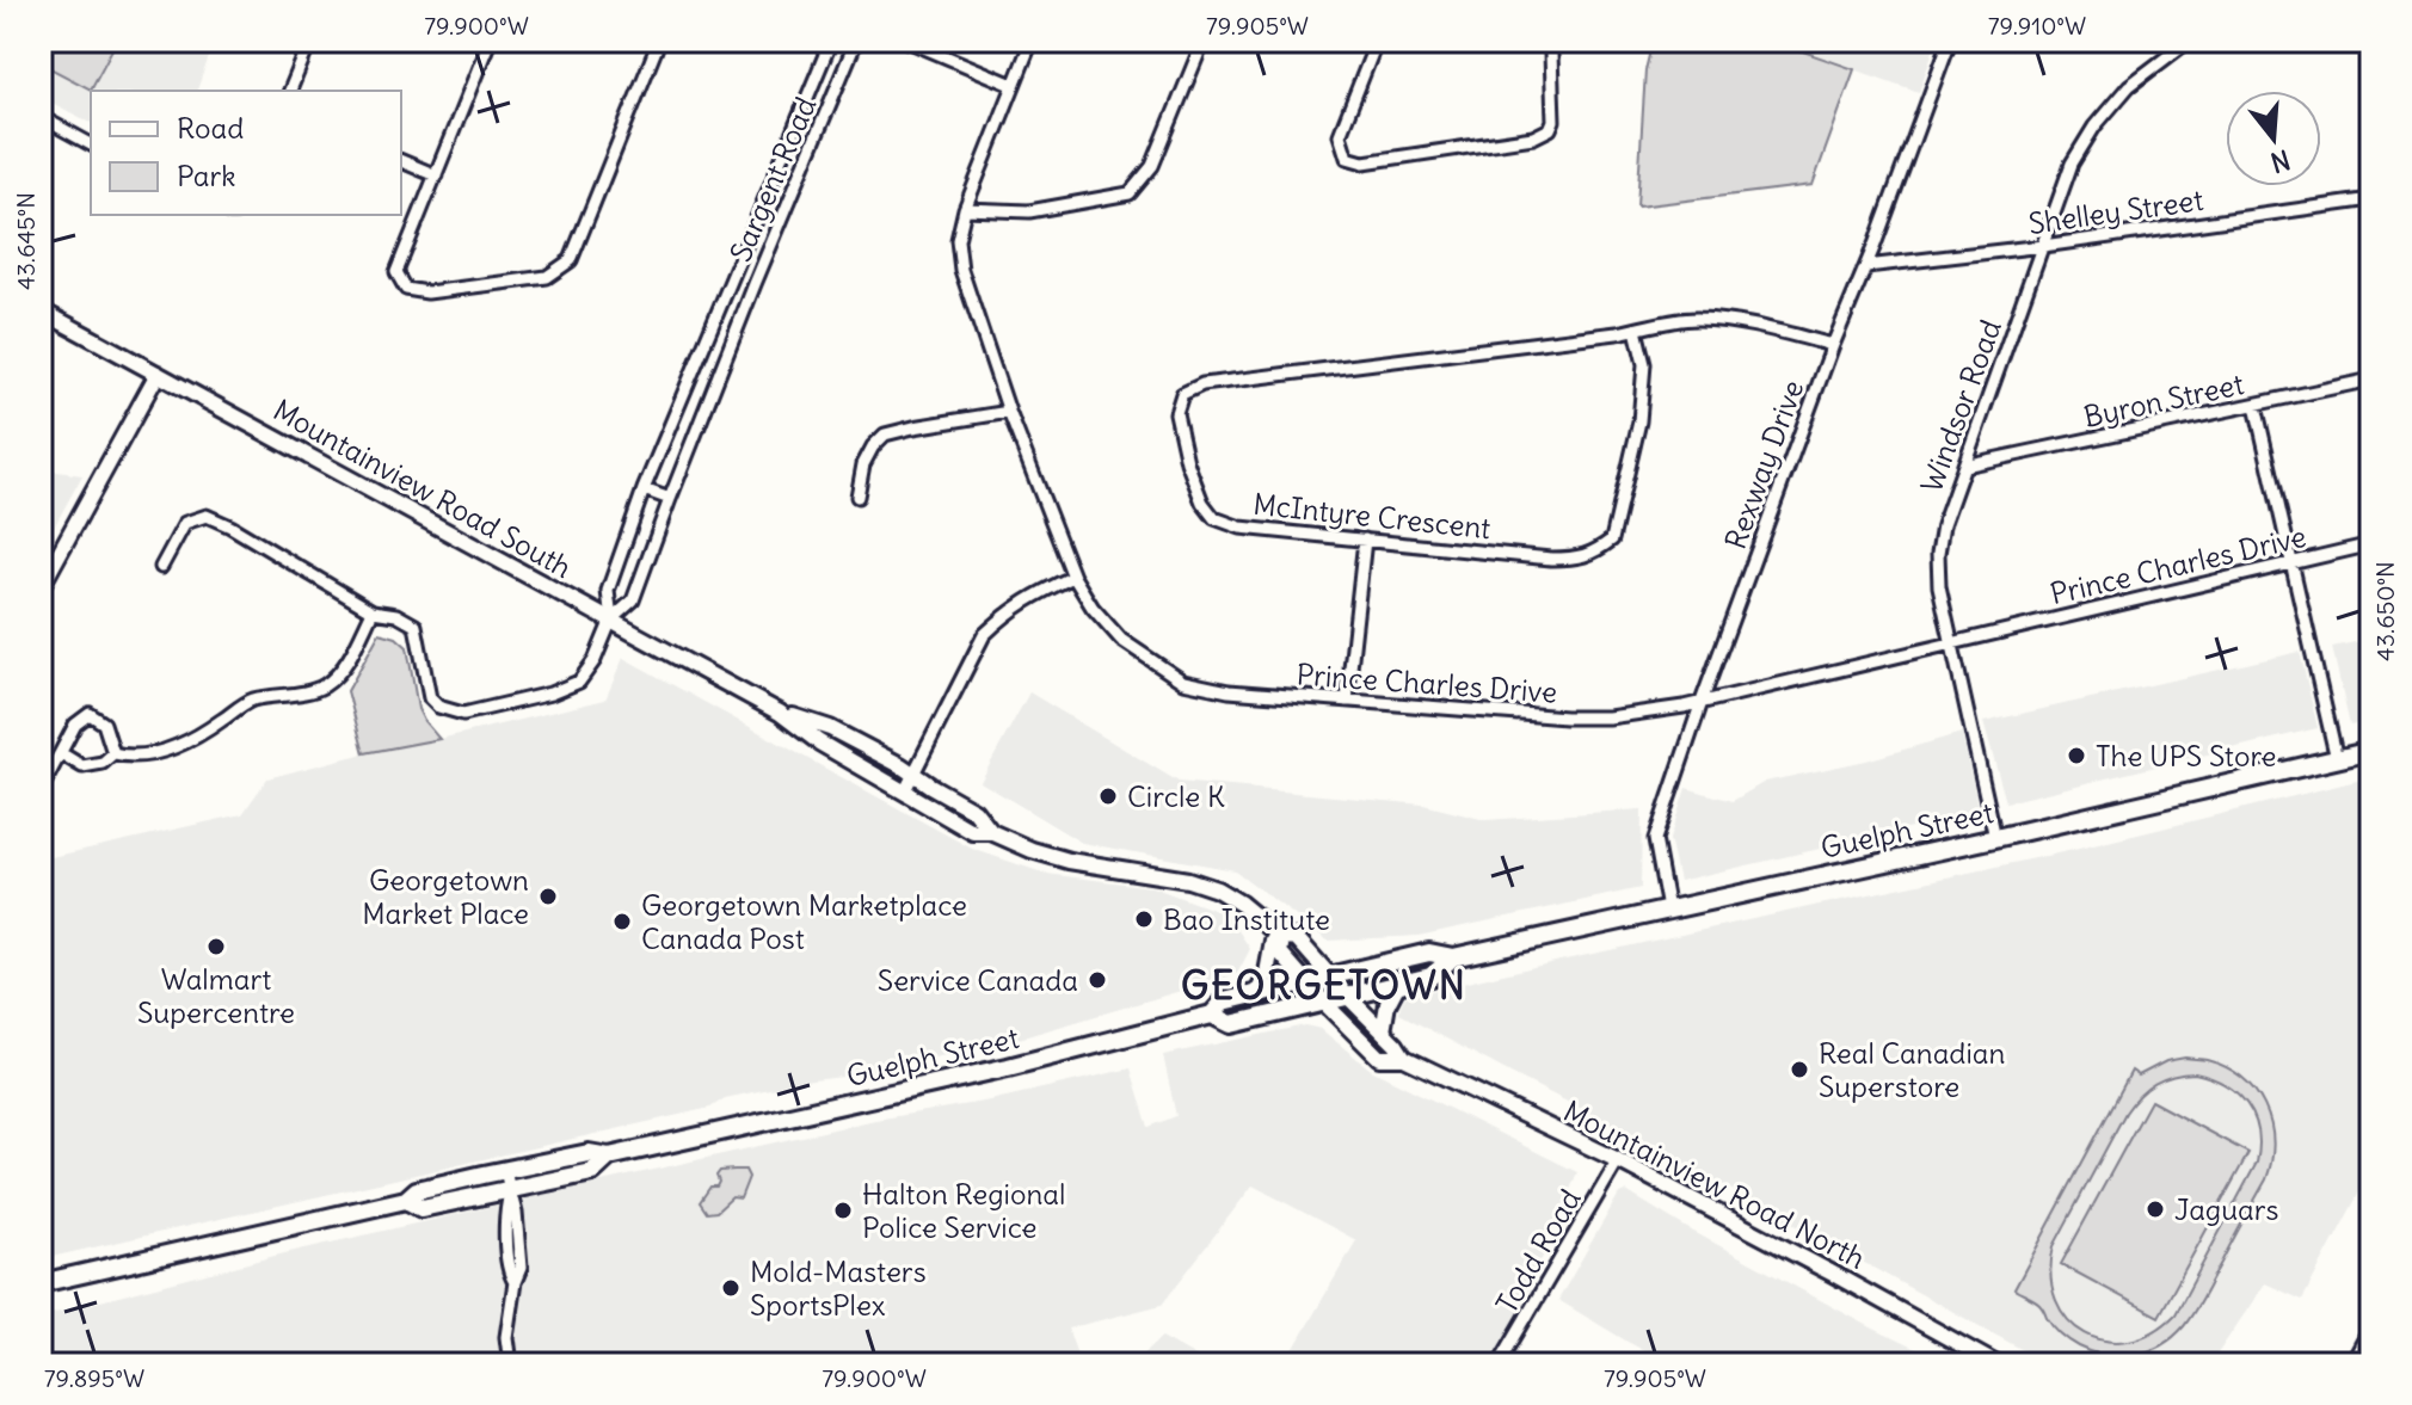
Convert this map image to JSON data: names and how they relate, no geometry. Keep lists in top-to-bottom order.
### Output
{
  "streets": {
    "main road": ["Mountainview Road South", "Guelph Street", "Mountainview Road North"],
    "street": [
      "Sargent Road",
      "Shelley Street",
      "Byron Street",
      "Windsor Road",
      "Rexway Drive",
      "McIntyre Crescent",
      "Prince Charles Drive",
      "Todd Road"
    ]
  },
  "crossings": [
    ["Sargent Road", "Mountainview Road South"],
    ["Shelley Street", "Windsor Road"],
    ["Shelley Street", "Rexway Drive"],
    ["Byron Street", "Windsor Road"],
    ["Windsor Road", "Prince Charles Drive"],
    ["Windsor Road", "Guelph Street"],
    ["Rexway Drive", "McIntyre Crescent"],
    ["Rexway Drive", "Prince Charles Drive"],
    ["Rexway Drive", "Guelph Street"],
    ["Mountainview Road South", "Guelph Street"],
    ["Mountainview Road South", "Mountainview Road North"],
    ["Guelph Street", "Mountainview Road North"],
    ["Mountainview Road North", "Todd Road"]
  ],
  "districts": ["GEORGETOWN"],
  "places": [
    "The UPS Store",
    "Circle K",
    "Georgetown Market Place",
    "Bao Institute",
    "Georgetown Marketplace Canada Post",
    "Walmart Supercentre",
    "Service Canada",
    "Real Canadian Superstore",
    "Jaguars",
    "Halton Regional Police Service",
    "Mold-Masters SportsPlex"
  ],
  "legend": ["Road", "Park"],
  "north": "bottom",
  "coordinates": [
    "79.900°W",
    "79.905°W",
    "79.910°W",
    "43.645°N",
    "43.650°N",
    "79.895°W"
  ]
}
